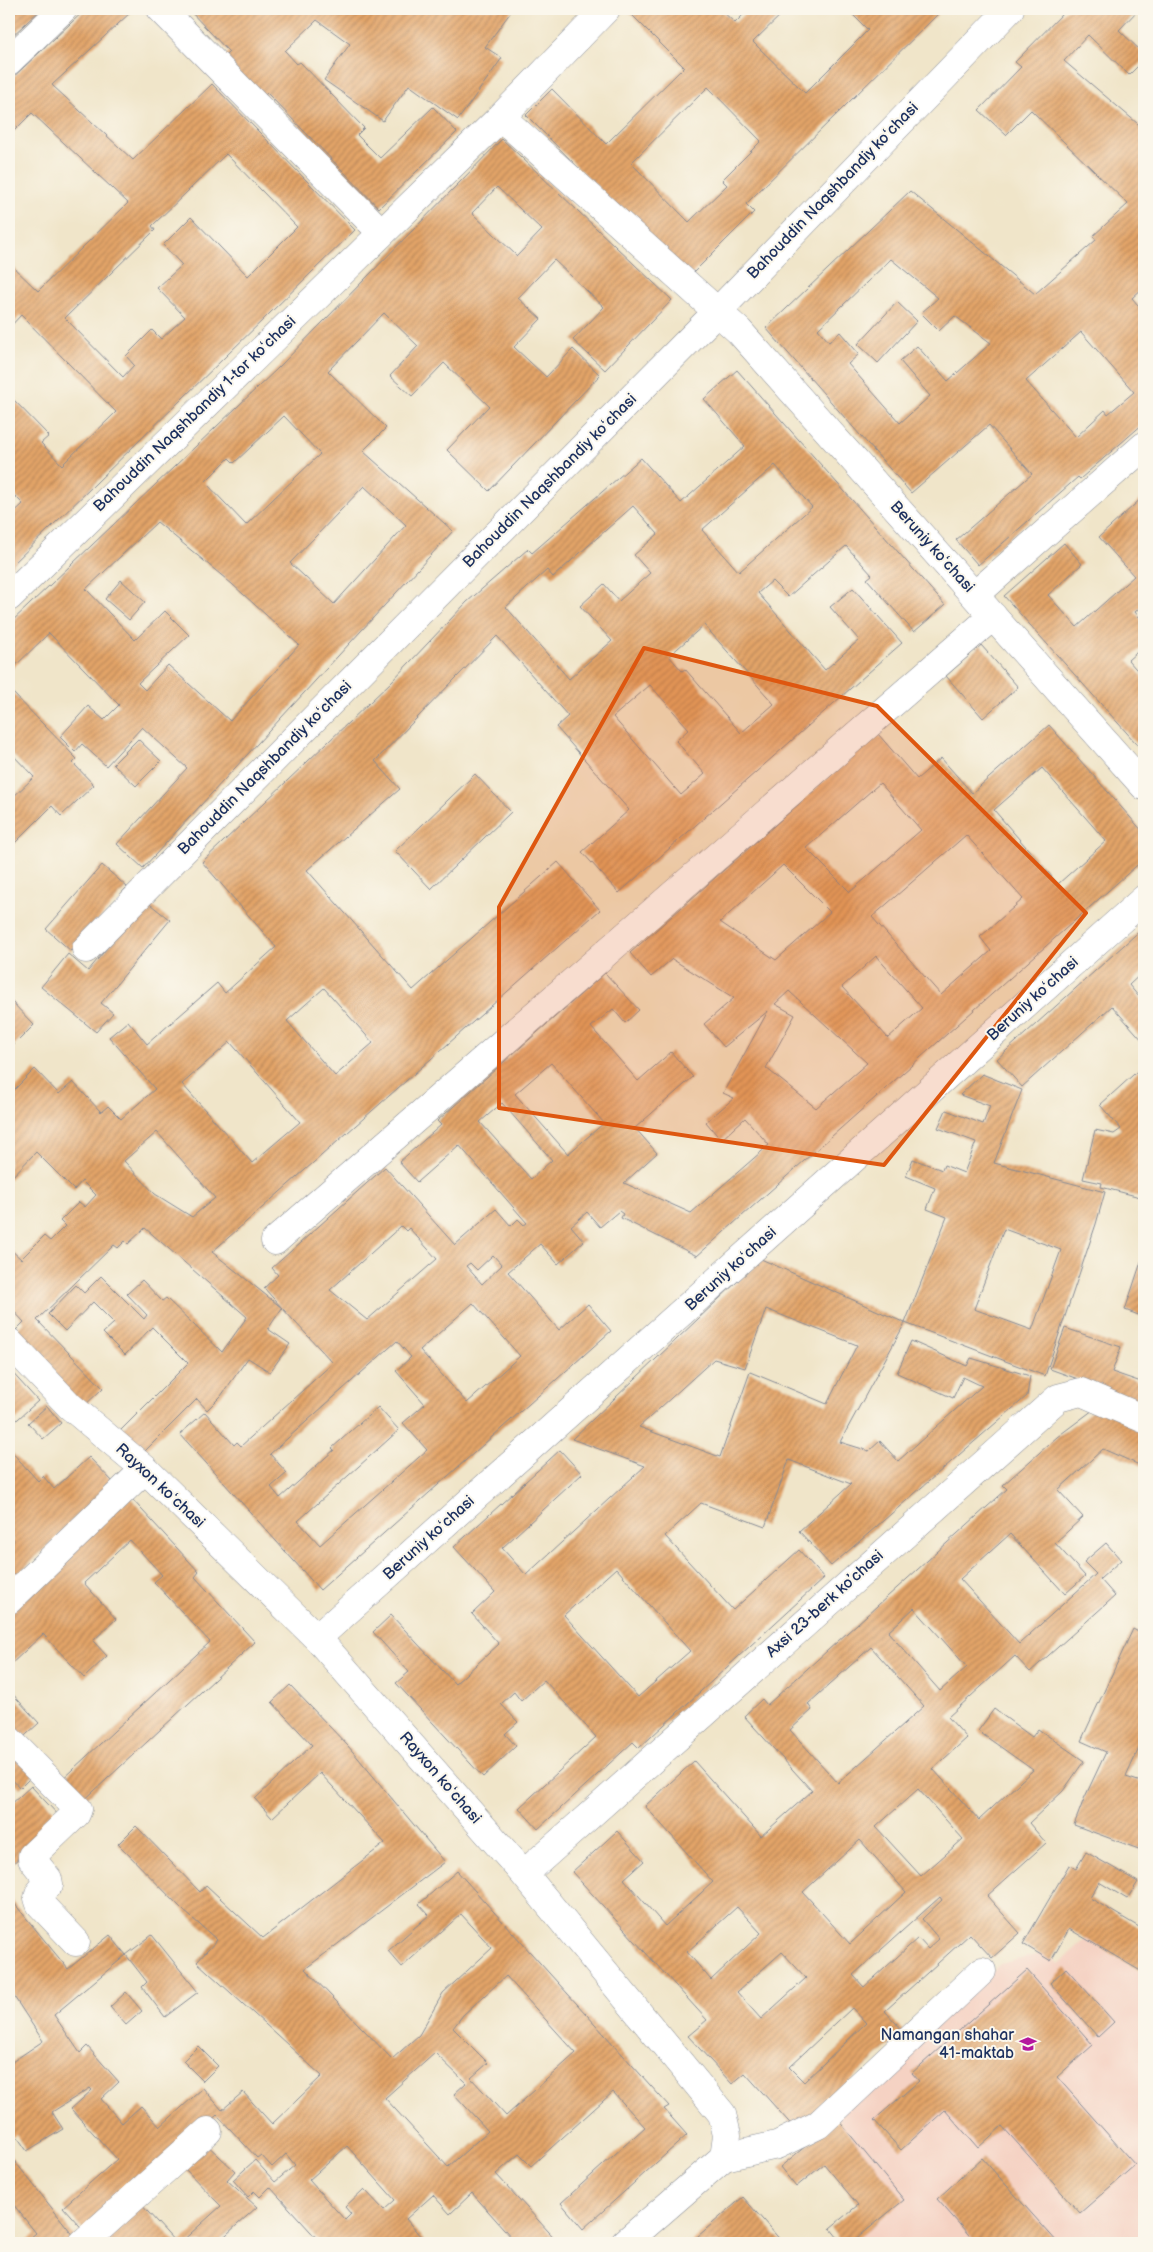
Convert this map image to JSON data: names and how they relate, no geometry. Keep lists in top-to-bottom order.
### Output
{
  "streets": {
    "street": [
      "Bahouddin Naqshbandiy koʻchasi",
      "Bahouddin Naqshbandiy 1-tor koʻchasi",
      "Beruniy koʻchasi",
      "Rayxon koʻchasi",
      "Аxsi 23-berk koʼchasi"
    ]
  },
  "crossings": [
    ["Bahouddin Naqshbandiy koʻchasi", "Beruniy koʻchasi"],
    ["Bahouddin Naqshbandiy 1-tor koʻchasi", "Beruniy koʻchasi"],
    ["Beruniy koʻchasi", "Rayxon koʻchasi"],
    ["Rayxon koʻchasi", "Аxsi 23-berk koʼchasi"]
  ],
  "places": {
    "school or university": ["Namangan shahar 41-maktab"]
  }
}
